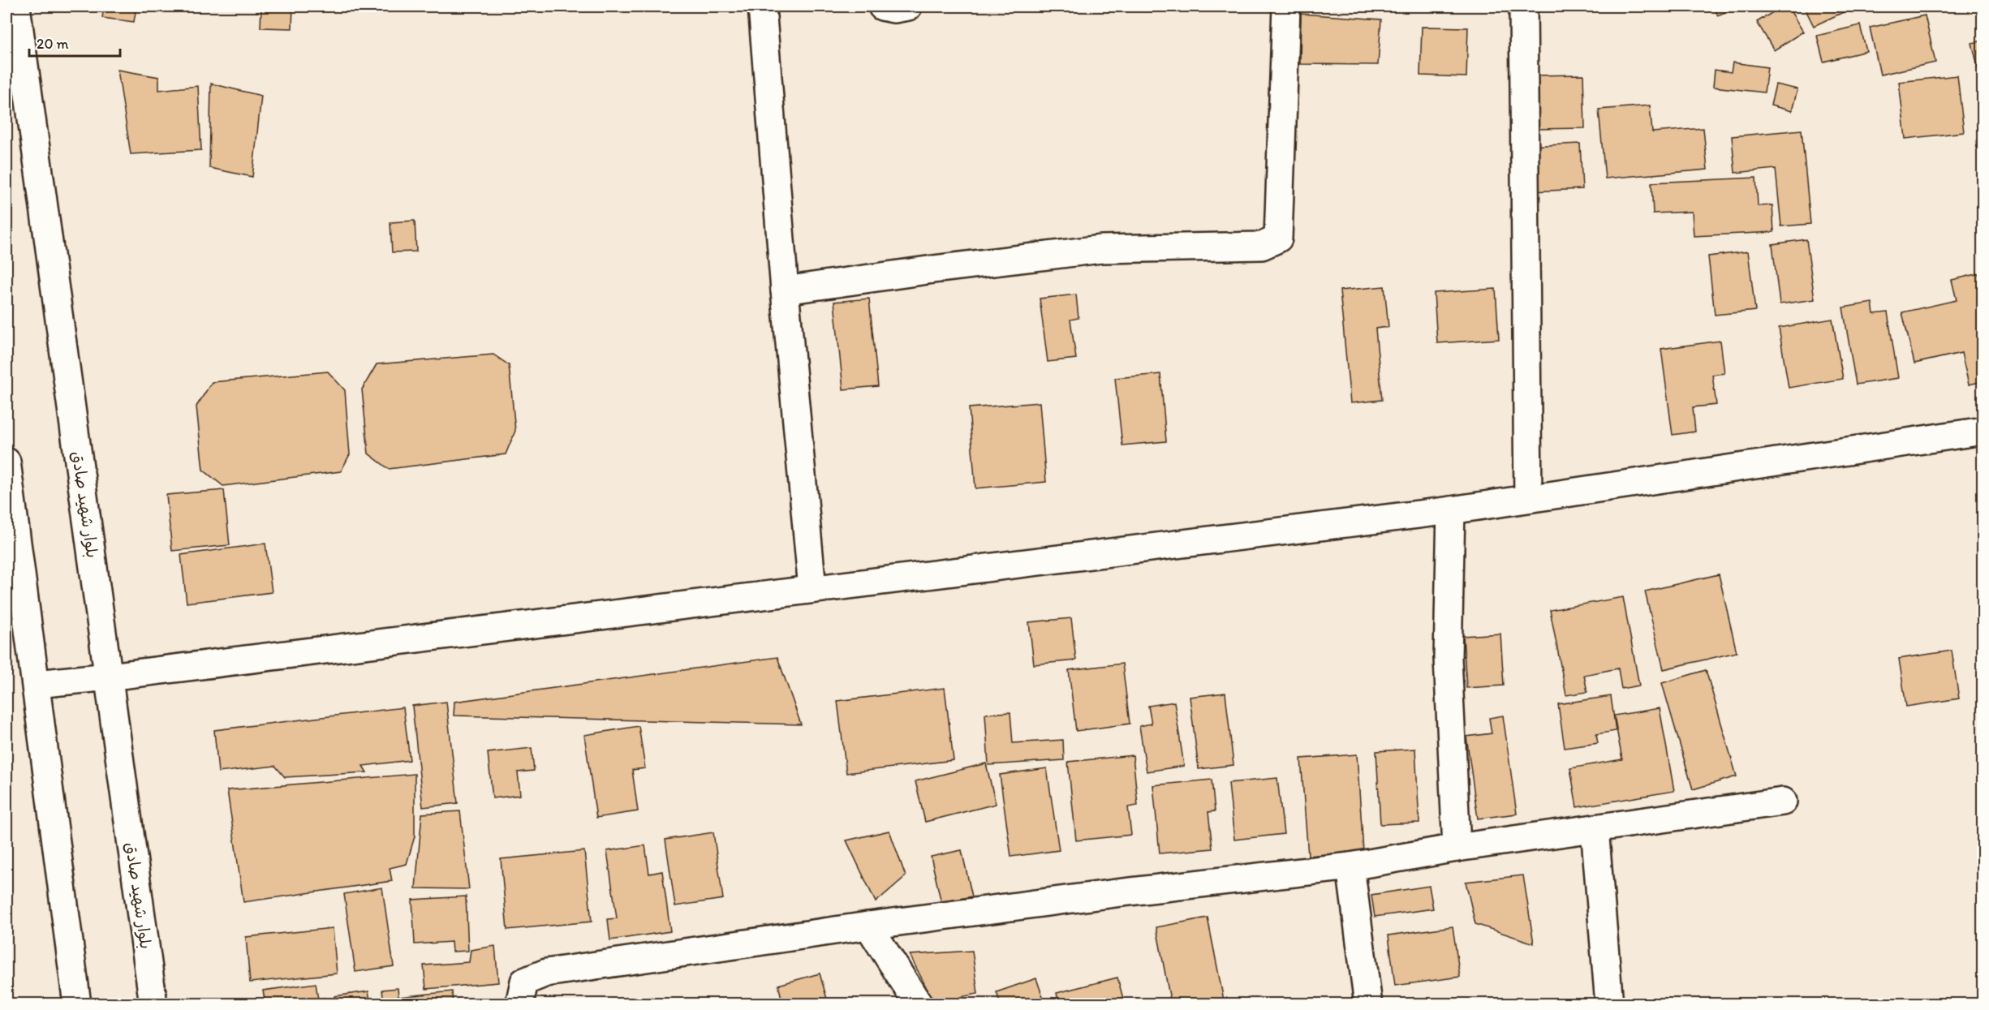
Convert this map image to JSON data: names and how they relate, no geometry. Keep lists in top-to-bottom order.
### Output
{
  "streets": {
    "street": ["بلوار شهید صادق"]
  },
  "scale_bar": "20 m"
}
